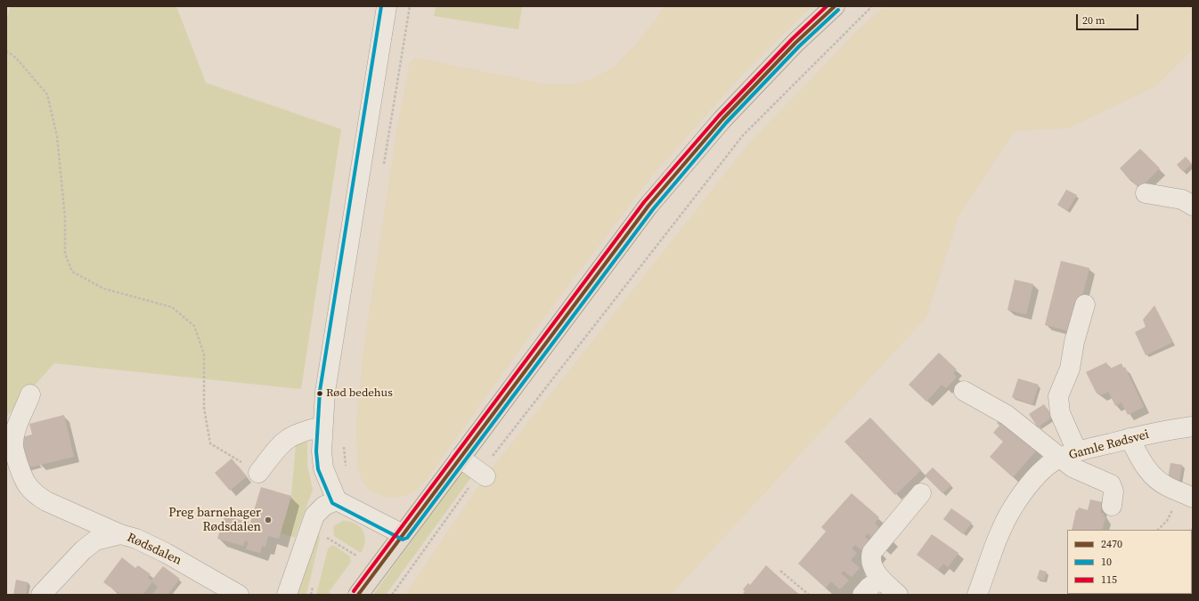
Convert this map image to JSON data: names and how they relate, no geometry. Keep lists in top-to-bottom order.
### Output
{
  "streets": {
    "street": ["Gamle Rødsvei", "Rødsdalen"]
  },
  "places": ["Rød bedehus", "Preg barnehager Rødsdalen"],
  "lines": ["transit line 2470", "transit line 10", "transit line 115"],
  "legend": ["2470", "10", "115"],
  "scale_bar": "20 m"
}
